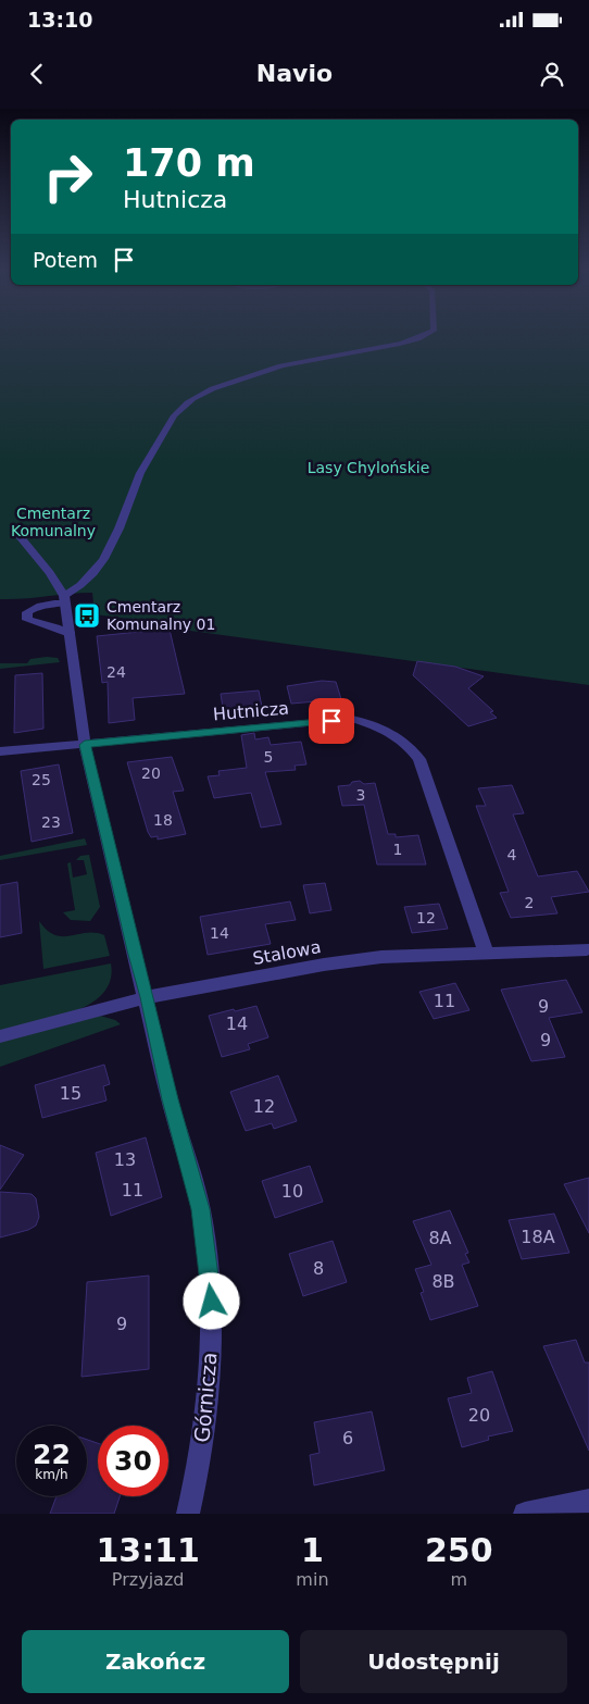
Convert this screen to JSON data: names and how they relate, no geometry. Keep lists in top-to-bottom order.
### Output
{
  "streets": {
    "street": ["Hutnicza", "Stalowa", "Górnicza"]
  },
  "crossings": [
    ["Hutnicza", "Stalowa"],
    ["Hutnicza", "Górnicza"],
    ["Stalowa", "Górnicza"]
  ],
  "parks": ["Lasy Chylońskie", "Cmentarz Komunalny"],
  "places": {
    "bus stop": ["Cmentarz Komunalny 01"]
  },
  "house_numbers": [
    "24",
    "5",
    "20",
    "25",
    "3",
    "18",
    "23",
    "1",
    "4",
    "2",
    "12",
    "14",
    "11",
    "9",
    "14",
    "9",
    "15",
    "12",
    "13",
    "11",
    "10",
    "18A",
    "8A",
    "8",
    "8B",
    "9",
    "20",
    "6"
  ],
  "page": {
    "status": "13:10",
    "header": "Navio",
    "turn": ["170 m", "Hutnicza"],
    "then": "Potem",
    "speed": "22 km/h",
    "limit": "30",
    "eta": [
      "13:11",
      "Przyjazd",
      "1",
      "min",
      "250",
      "m"
    ],
    "buttons": ["Zakończ", "Udostępnij"]
  }
}
